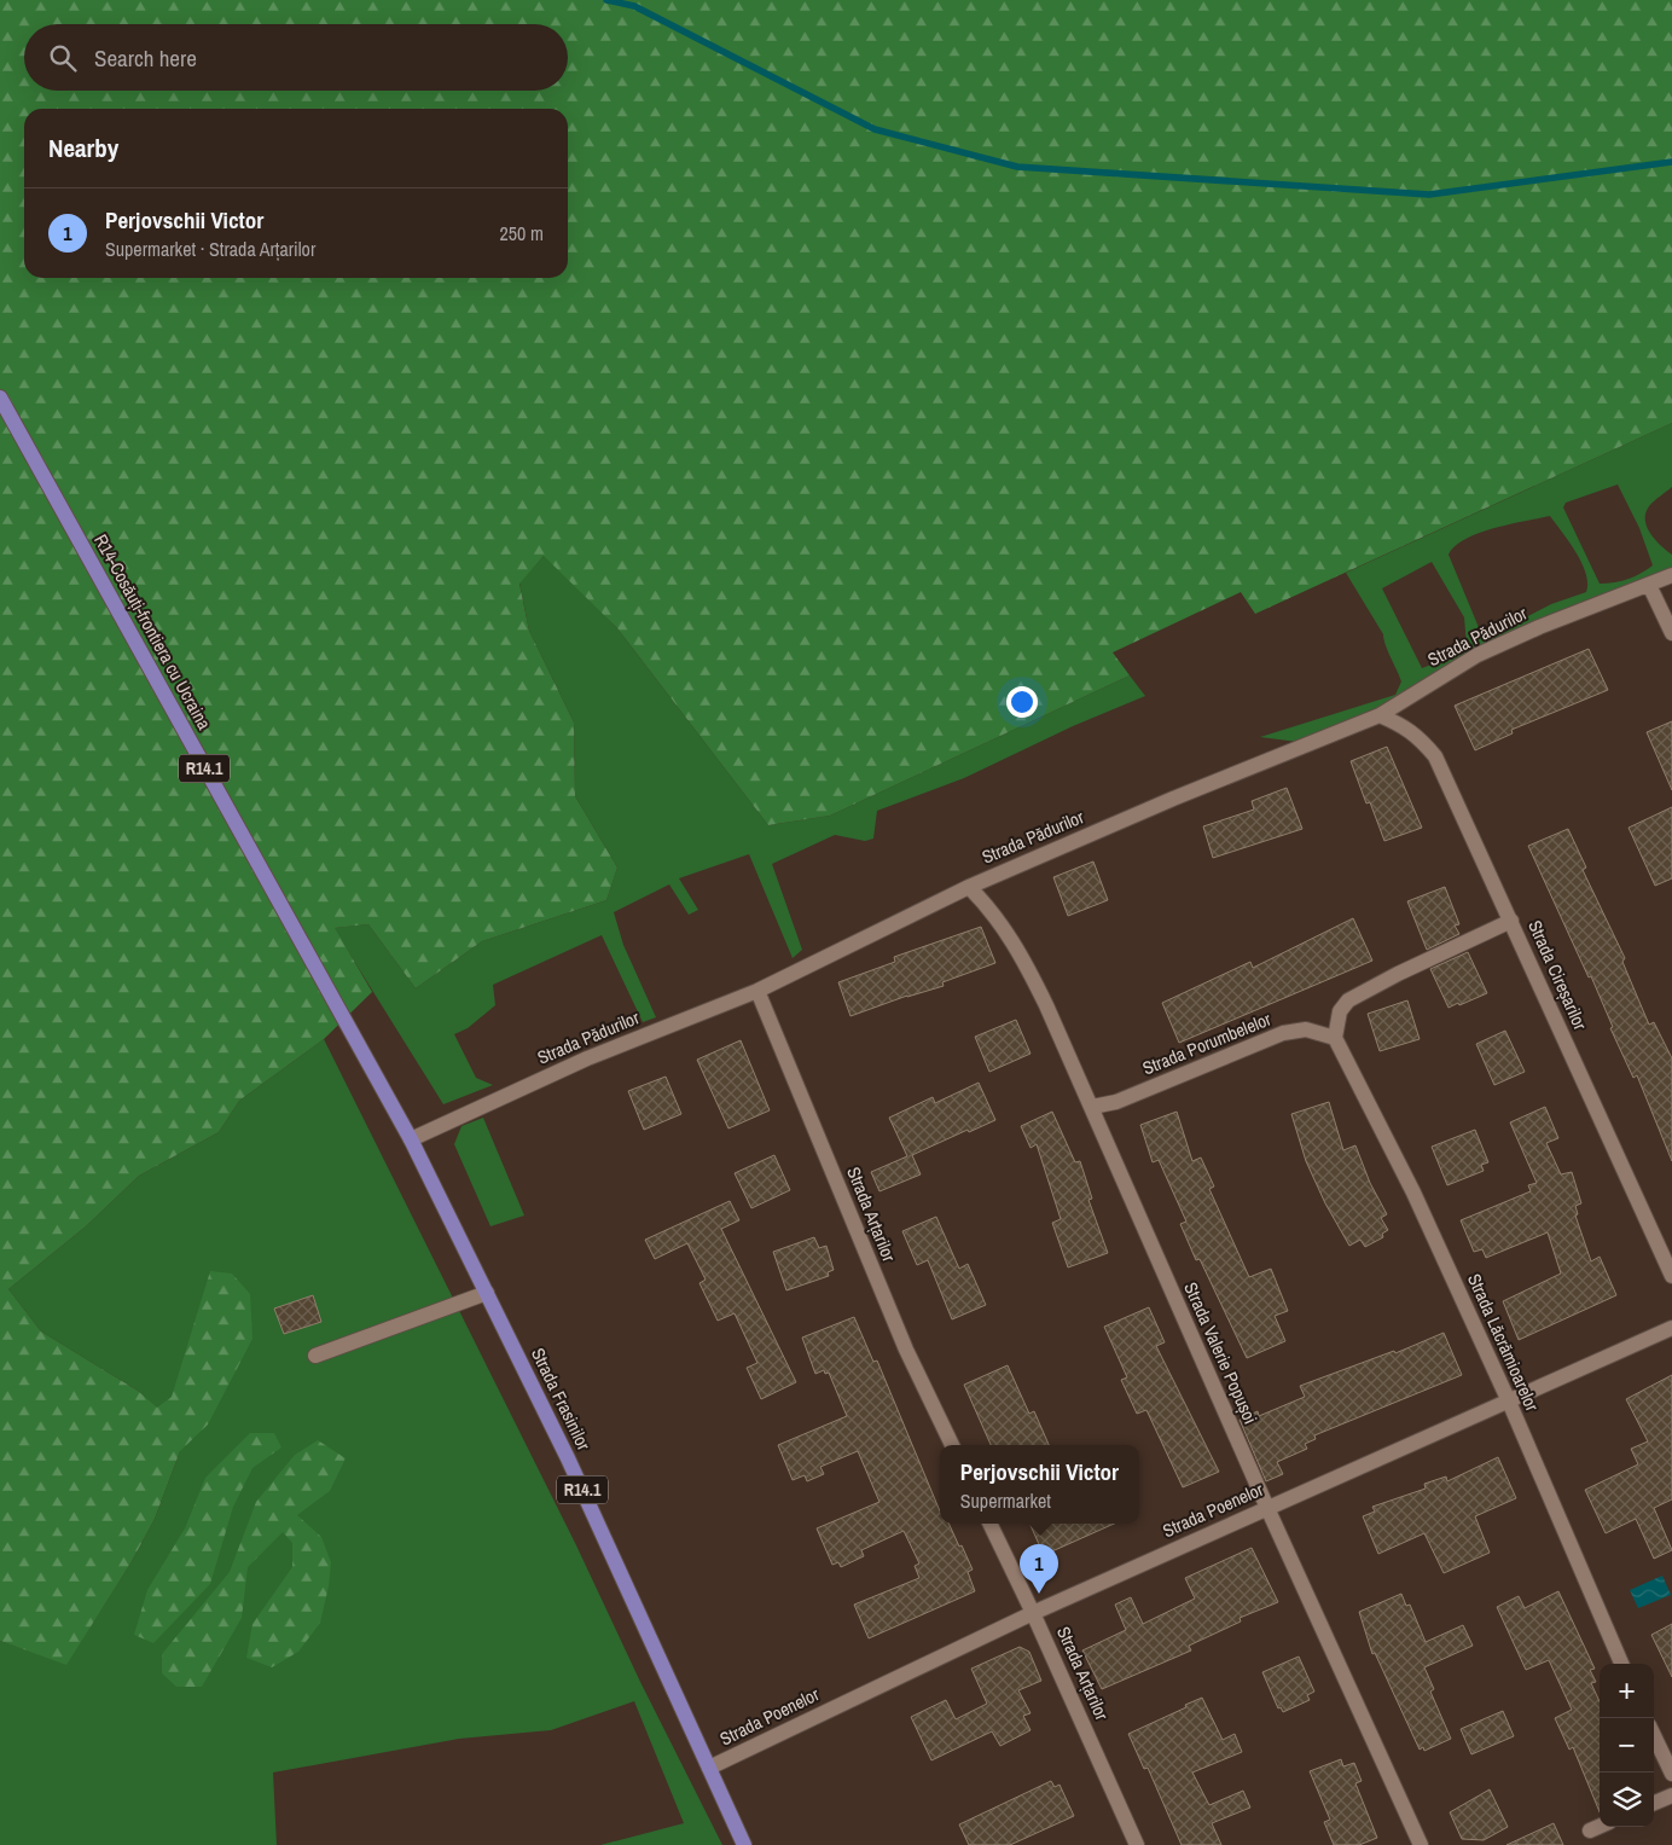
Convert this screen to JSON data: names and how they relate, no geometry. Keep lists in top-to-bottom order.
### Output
{
  "streets": {
    "main road": ["R14-Cosăuți-frontiera cu Ucraina", "R14.1", "Strada Frasinilor"],
    "street": [
      "Strada Pădurilor",
      "Strada Cireșarilor",
      "Strada Porumbelelor",
      "Strada Arțarilor",
      "Strada Lăcrămioarelor",
      "Strada Valerie Popușoi",
      "Strada Poenelor"
    ]
  },
  "crossings": [
    ["R14-Cosăuți-frontiera cu Ucraina", "Strada Pădurilor"],
    ["R14-Cosăuți-frontiera cu Ucraina", "Strada Frasinilor"],
    ["Strada Pădurilor", "Strada Cireșarilor"],
    ["Strada Pădurilor", "Strada Arțarilor"],
    ["Strada Pădurilor", "Strada Valerie Popușoi"],
    ["Strada Pădurilor", "Strada Frasinilor"],
    ["Strada Porumbelelor", "Strada Lăcrămioarelor"],
    ["Strada Porumbelelor", "Strada Valerie Popușoi"],
    ["Strada Arțarilor", "Strada Poenelor"],
    ["Strada Lăcrămioarelor", "Strada Poenelor"],
    ["Strada Valerie Popușoi", "Strada Poenelor"],
    ["Strada Frasinilor", "Strada Poenelor"]
  ],
  "page": {
    "search": "Search here",
    "heading": "Nearby",
    "list": [
      {
        "mark": "1",
        "name": "Perjovschii Victor",
        "note": "Supermarket · Strada Arțarilor",
        "value": "250 m"
      }
    ],
    "popup": ["Perjovschii Victor", "Supermarket"],
    "pins": "1",
    "map_buttons": ["+", "−"]
  }
}
